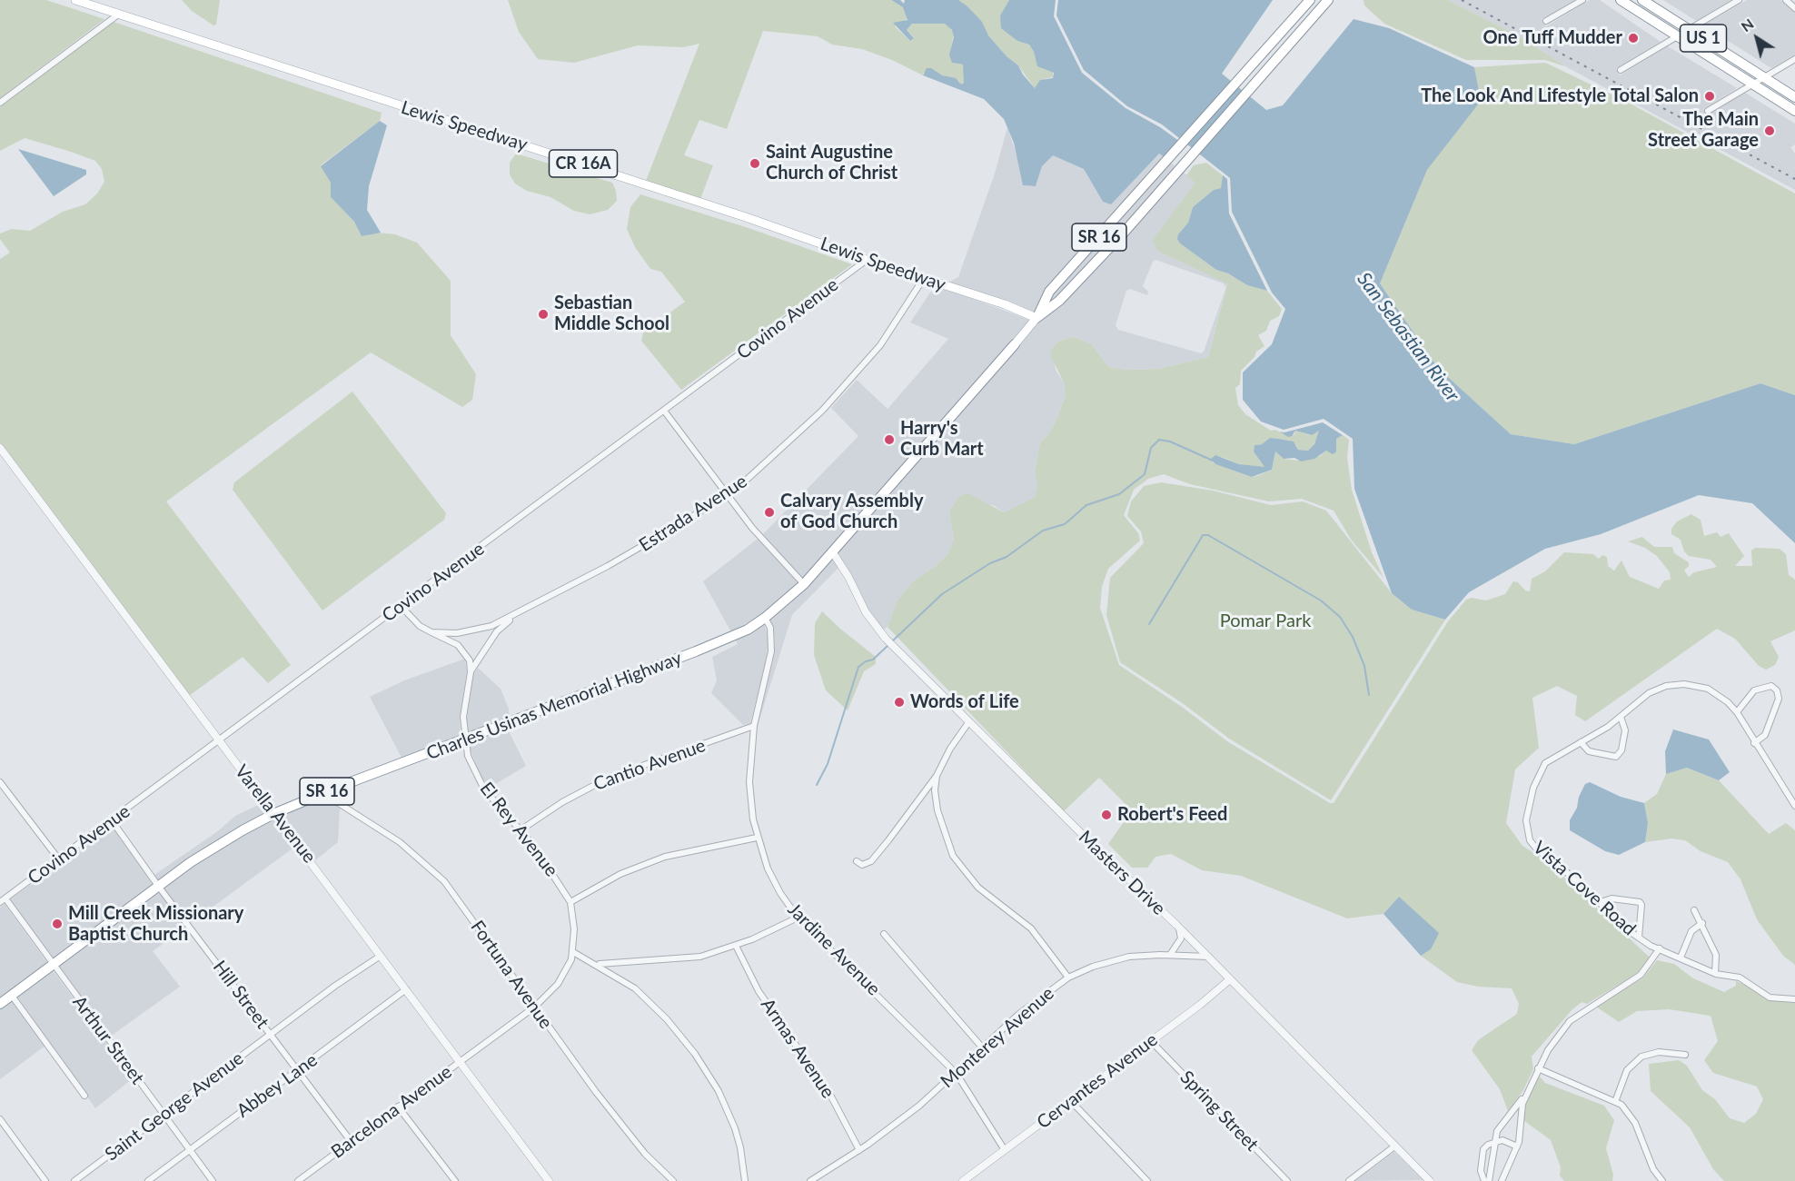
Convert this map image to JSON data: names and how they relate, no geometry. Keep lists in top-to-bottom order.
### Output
{
  "streets": {
    "highway": ["US 1", "SR 16", "Charles Usinas Memorial Highway"],
    "main road": ["Lewis Speedway", "CR 16A"],
    "street": [
      "Covino Avenue",
      "Estrada Avenue",
      "Cantio Avenue",
      "Varella Avenue",
      "El Rey Avenue",
      "Masters Drive",
      "Vista Cove Road",
      "Jardine Avenue",
      "Fortuna Avenue",
      "Hill Street",
      "Monterey Avenue",
      "Arthur Street",
      "Armas Avenue",
      "Cervantes Avenue",
      "Abbey Lane",
      "Saint George Avenue",
      "Spring Street",
      "Barcelona Avenue"
    ]
  },
  "crossings": [
    ["Lewis Speedway", "Covino Avenue"],
    ["Lewis Speedway", "Estrada Avenue"],
    ["Lewis Speedway", "Charles Usinas Memorial Highway"],
    ["Covino Avenue", "Varella Avenue"],
    ["Covino Avenue", "Hill Street"],
    ["Covino Avenue", "Arthur Street"],
    ["Charles Usinas Memorial Highway", "Varella Avenue"],
    ["Charles Usinas Memorial Highway", "El Rey Avenue"],
    ["Charles Usinas Memorial Highway", "Masters Drive"],
    ["Charles Usinas Memorial Highway", "Jardine Avenue"],
    ["Charles Usinas Memorial Highway", "Fortuna Avenue"],
    ["Charles Usinas Memorial Highway", "Hill Street"],
    ["Charles Usinas Memorial Highway", "Arthur Street"],
    ["Cantio Avenue", "El Rey Avenue"],
    ["Cantio Avenue", "Jardine Avenue"],
    ["Varella Avenue", "El Rey Avenue"],
    ["Varella Avenue", "Abbey Lane"],
    ["Varella Avenue", "Saint George Avenue"],
    ["Varella Avenue", "Barcelona Avenue"],
    ["El Rey Avenue", "Fortuna Avenue"],
    ["El Rey Avenue", "Barcelona Avenue"],
    ["Masters Drive", "Monterey Avenue"],
    ["Masters Drive", "Cervantes Avenue"],
    ["Jardine Avenue", "Monterey Avenue"],
    ["Jardine Avenue", "Cervantes Avenue"],
    ["Hill Street", "Abbey Lane"],
    ["Hill Street", "Saint George Avenue"],
    ["Hill Street", "Barcelona Avenue"],
    ["Monterey Avenue", "Armas Avenue"],
    ["Arthur Street", "Abbey Lane"],
    ["Arthur Street", "Saint George Avenue"],
    ["Cervantes Avenue", "Spring Street"]
  ],
  "water": ["San Sebastian River"],
  "parks": ["Pomar Park"],
  "places": [
    "One Tuff Mudder",
    "The Look And Lifestyle Total Salon",
    "The Main Street Garage",
    "Saint Augustine Church of Christ",
    "Sebastian Middle School",
    "Harry's Curb Mart",
    "Calvary Assembly of God Church",
    "Words of Life",
    "Robert's Feed",
    "Mill Creek Missionary Baptist Church"
  ],
  "north": "top left"
}
